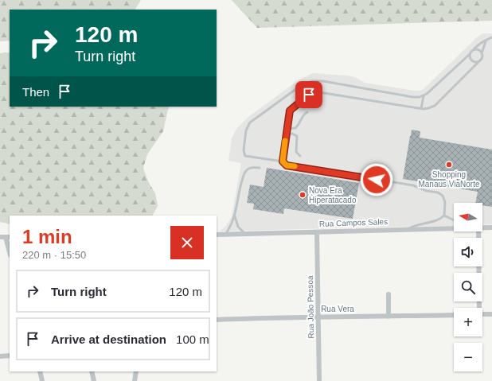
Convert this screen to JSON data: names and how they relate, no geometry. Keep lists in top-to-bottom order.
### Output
{
  "streets": {
    "street": ["Rua Campos Sales", "Rua João Pessoa", "Rua Vera"]
  },
  "crossings": [
    ["Rua Campos Sales", "Rua João Pessoa"],
    ["Rua João Pessoa", "Rua Vera"]
  ],
  "places": ["Shopping Manaus ViaNorte", "Nova Era Hiperatacado"],
  "north": "left",
  "page": {
    "turn": ["120 m", "Turn right"],
    "then": "Then",
    "map_buttons": ["+", "−"],
    "heading": ["1 min", "220 m · 15:50"],
    "list": [
      {
        "name": "Turn right",
        "value": "120 m"
      },
      {
        "name": "Arrive at destination",
        "value": "100 m"
      }
    ]
  }
}
